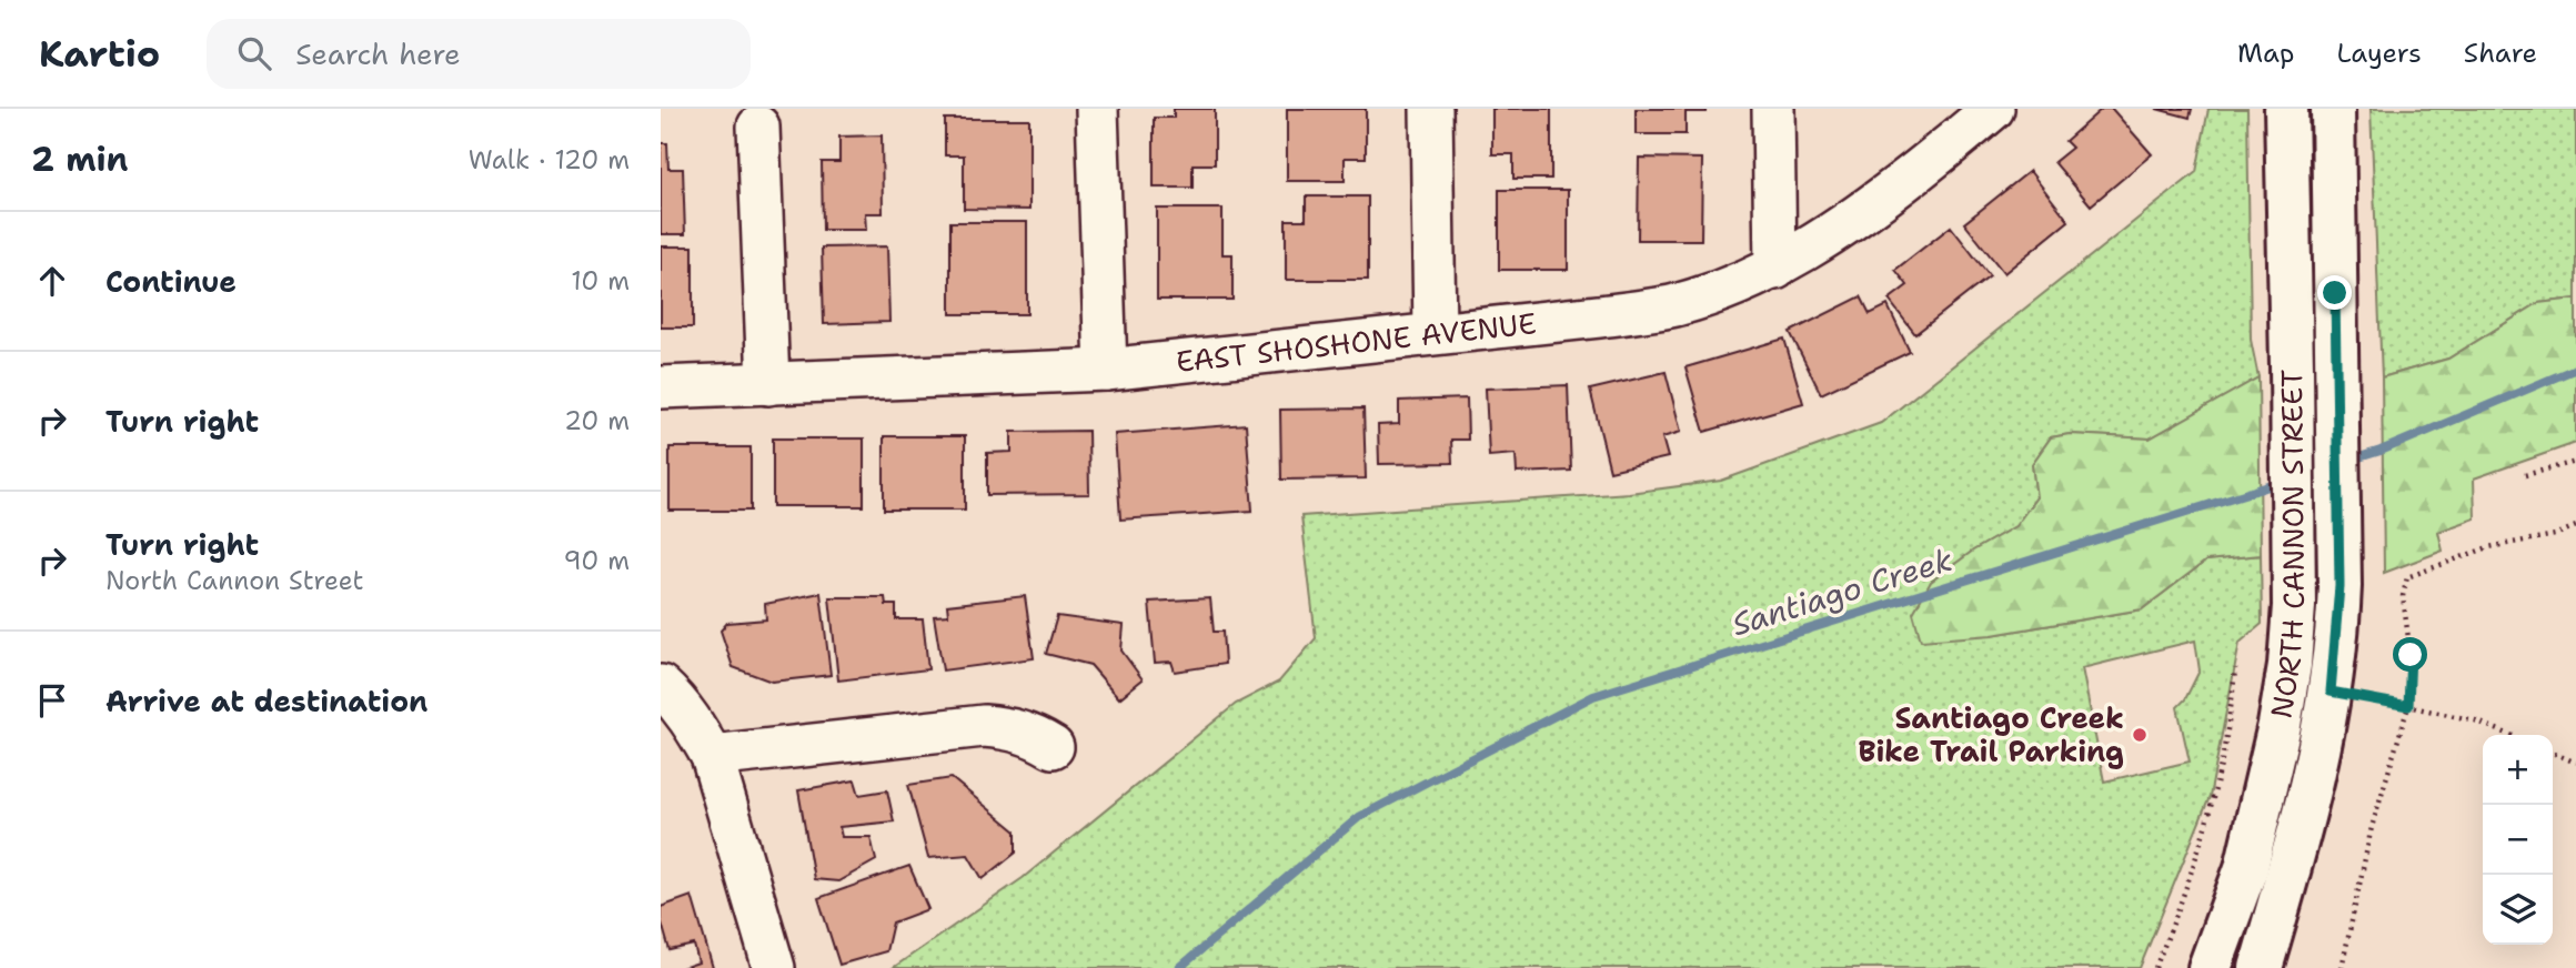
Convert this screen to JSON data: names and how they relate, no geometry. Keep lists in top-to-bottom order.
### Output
{
  "streets": {
    "main road": ["NORTH CANNON STREET"],
    "street": ["EAST SHOSHONE AVENUE"]
  },
  "water": ["Santiago Creek"],
  "places": ["Santiago Creek Bike Trail Parking"],
  "page": {
    "header": "Kartio",
    "search": "Search here",
    "nav": ["Map", "Layers", "Share"],
    "heading": ["2 min", "Walk · 120 m"],
    "list": [
      ["Continue", "10 m"],
      ["Turn right", "20 m"],
      ["Turn right", "North Cannon Street", "90 m"],
      "Arrive at destination"
    ],
    "map_buttons": ["+", "−"]
  }
}
